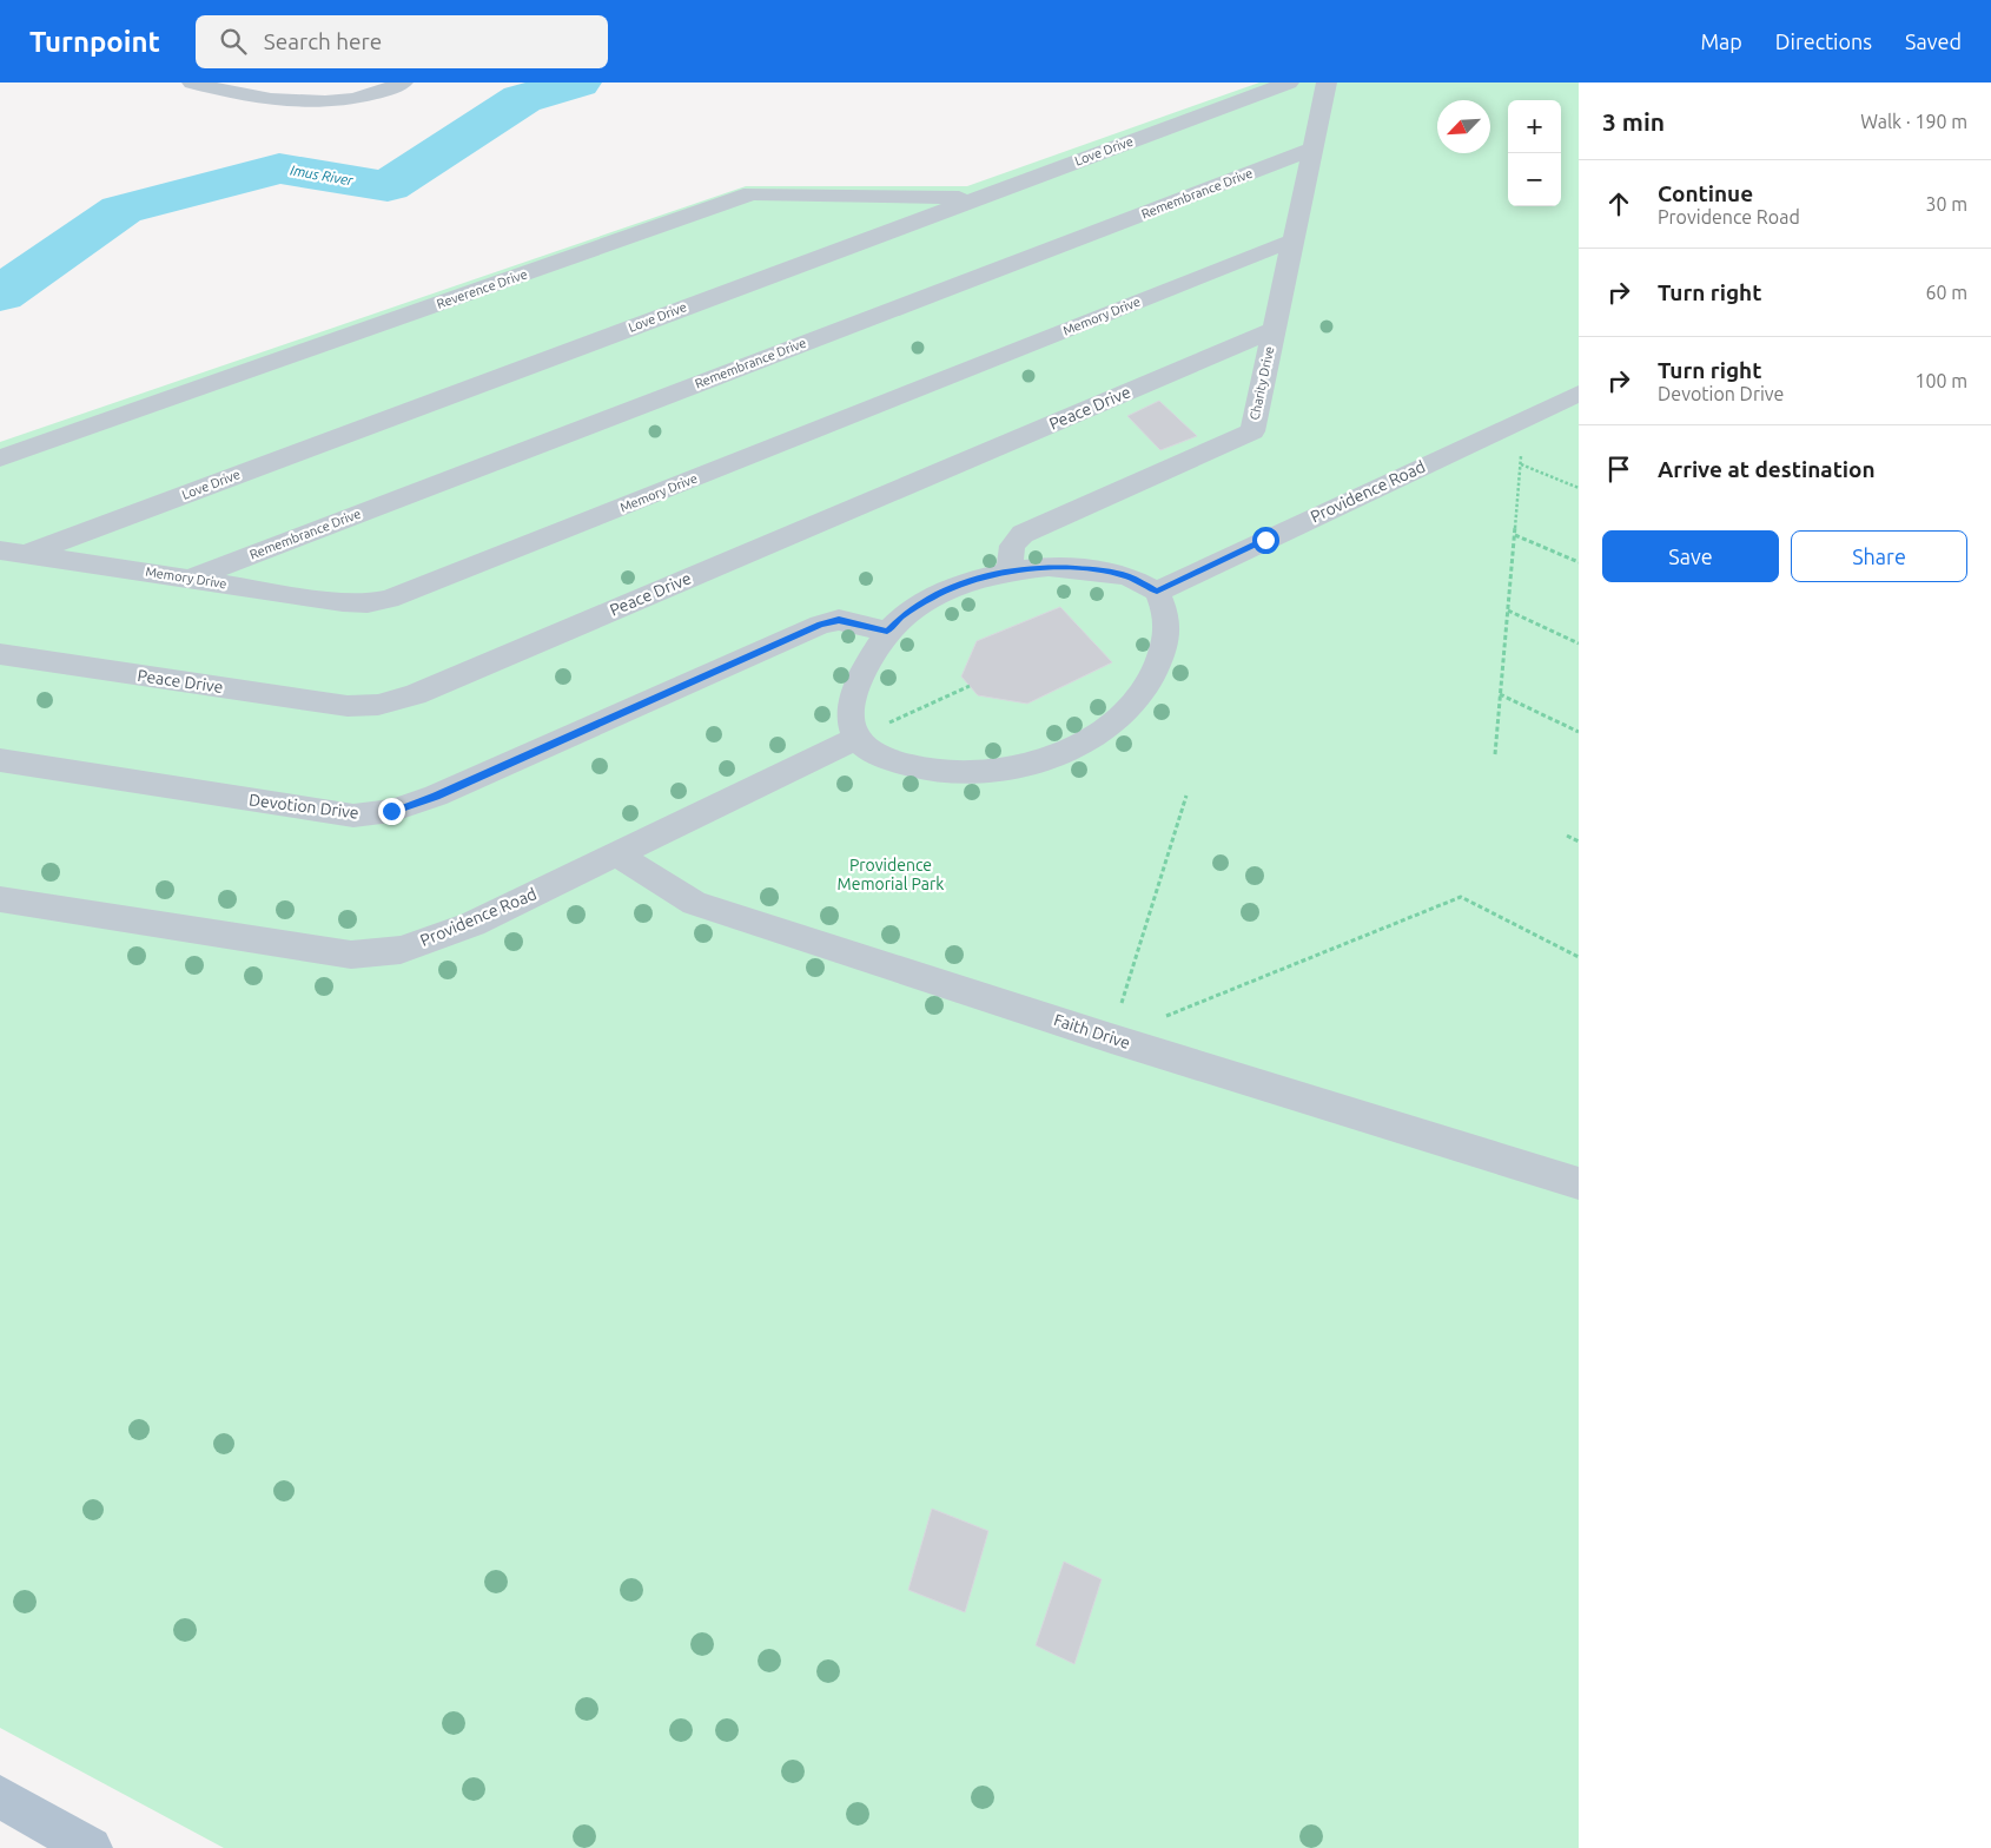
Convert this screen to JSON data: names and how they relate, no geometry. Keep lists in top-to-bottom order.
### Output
{
  "streets": {
    "street": [
      "Love Drive",
      "Remembrance Drive",
      "Reverence Drive",
      "Memory Drive",
      "Charity Drive",
      "Peace Drive",
      "Providence Road",
      "Devotion Drive",
      "Faith Drive"
    ]
  },
  "crossings": [
    ["Love Drive", "Reverence Drive"],
    ["Love Drive", "Memory Drive"],
    ["Remembrance Drive", "Memory Drive"],
    ["Remembrance Drive", "Charity Drive"],
    ["Memory Drive", "Charity Drive"],
    ["Charity Drive", "Peace Drive"],
    ["Providence Road", "Faith Drive"]
  ],
  "water": ["Imus River"],
  "parks": ["Providence Memorial Park"],
  "north": "bottom left",
  "page": {
    "header": "Turnpoint",
    "search": "Search here",
    "nav": ["Map", "Directions", "Saved"],
    "heading": ["3 min", "Walk · 190 m"],
    "map_buttons": ["+", "−"],
    "list": [
      ["Continue", "Providence Road", "30 m"],
      ["Turn right", "60 m"],
      ["Turn right", "Devotion Drive", "100 m"],
      "Arrive at destination"
    ],
    "buttons": ["Save", "Share"]
  }
}
